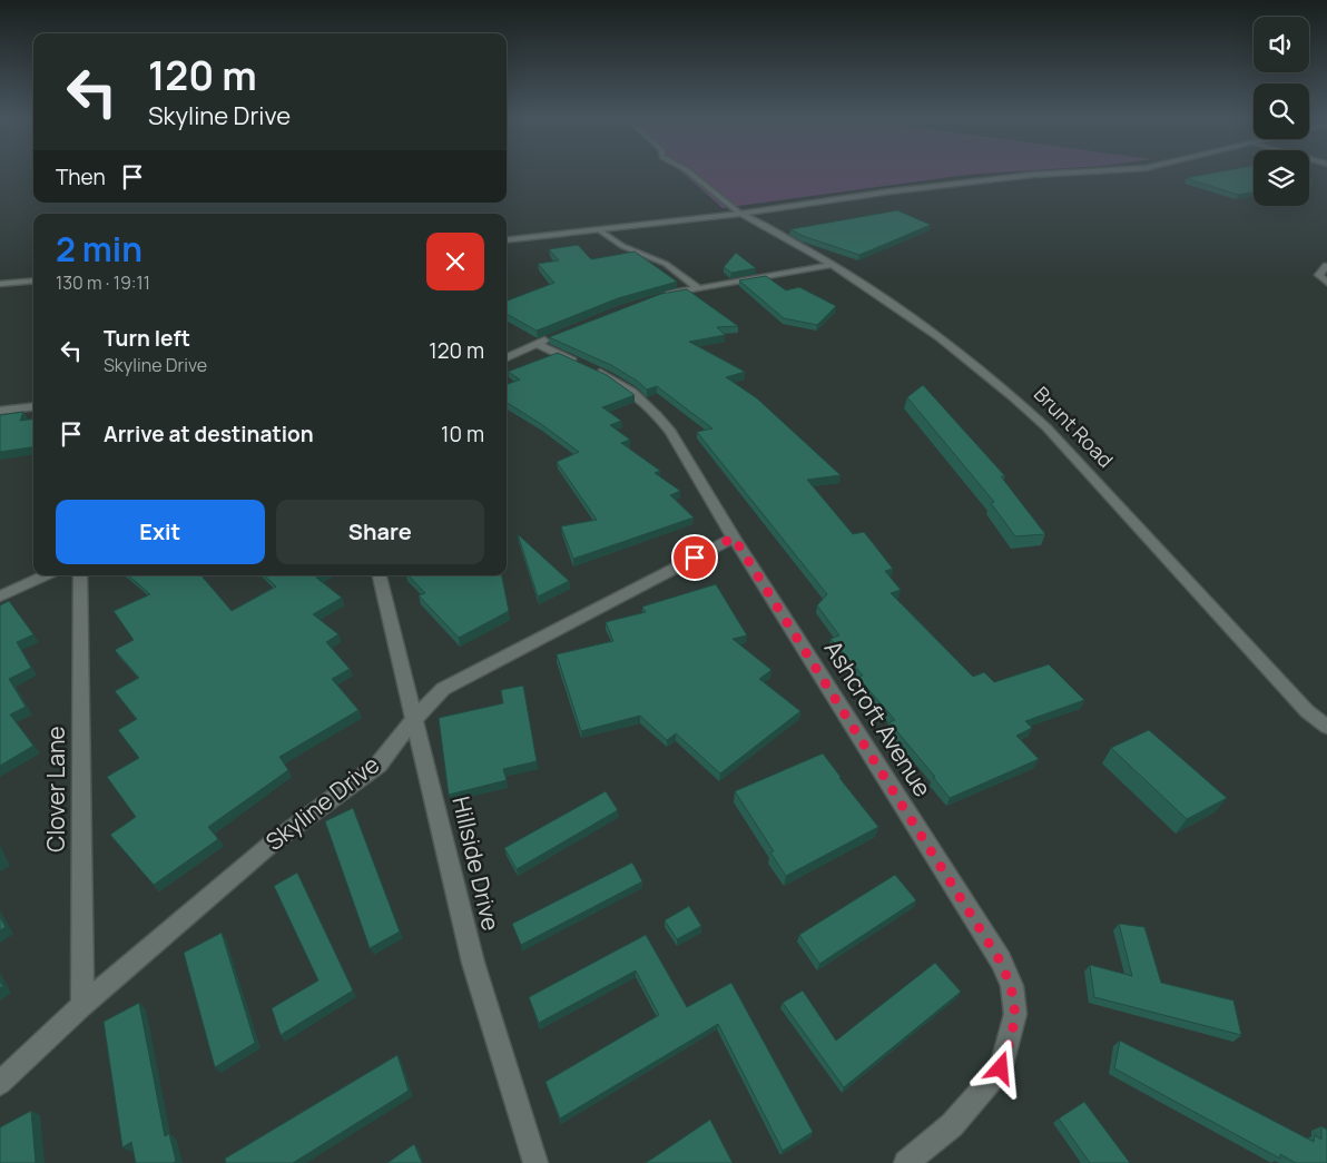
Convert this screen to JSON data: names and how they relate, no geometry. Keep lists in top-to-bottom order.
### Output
{
  "streets": {
    "street": [
      "Brunt Road",
      "Ashcroft Avenue",
      "Clover Lane",
      "Skyline Drive",
      "Hillside Drive"
    ]
  },
  "crossings": [
    ["Ashcroft Avenue", "Skyline Drive"],
    ["Clover Lane", "Skyline Drive"],
    ["Skyline Drive", "Hillside Drive"]
  ],
  "page": {
    "turn": ["120 m", "Skyline Drive"],
    "then": "Then",
    "heading": ["2 min", "130 m · 19:11"],
    "list": [
      {
        "name": "Turn left",
        "note": "Skyline Drive",
        "value": "120 m"
      },
      {
        "name": "Arrive at destination",
        "value": "10 m"
      }
    ],
    "buttons": ["Exit", "Share"]
  }
}
